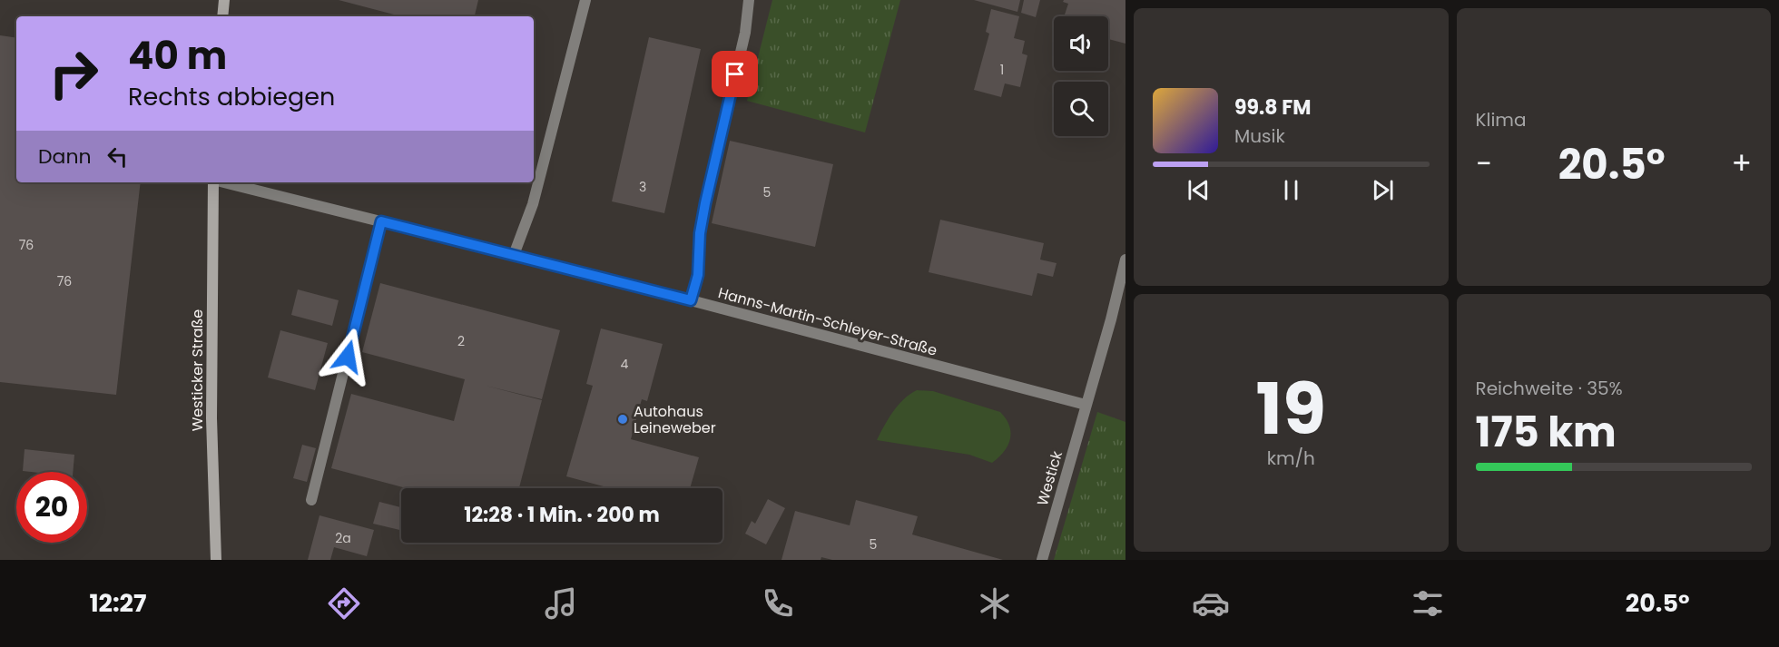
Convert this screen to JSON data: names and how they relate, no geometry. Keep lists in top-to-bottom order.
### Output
{
  "streets": {
    "main road": ["Westicker Straße"],
    "street": ["Hanns-Martin-Schleyer-Straße", "Westick"]
  },
  "crossings": [
    ["Hanns-Martin-Schleyer-Straße", "Westick"]
  ],
  "places": ["Autohaus Leineweber"],
  "house_numbers": [
    "1",
    "3",
    "5",
    "76",
    "76",
    "2",
    "4",
    "2a",
    "5"
  ],
  "page": {
    "tile": [
      "Klima",
      ["19", "km/h"],
      ["Reichweite · 35%", "175 km"]
    ],
    "turn": ["40 m", "Rechts abbiegen"],
    "song": ["99.8 FM", "Musik"],
    "then": "Dann",
    "heat": ["−", "20.5°", "+"],
    "limit": "20",
    "trip": "12:28 · 1 Min. · 200 m",
    "tabs": ["12:27", "20.5°"]
  }
}
